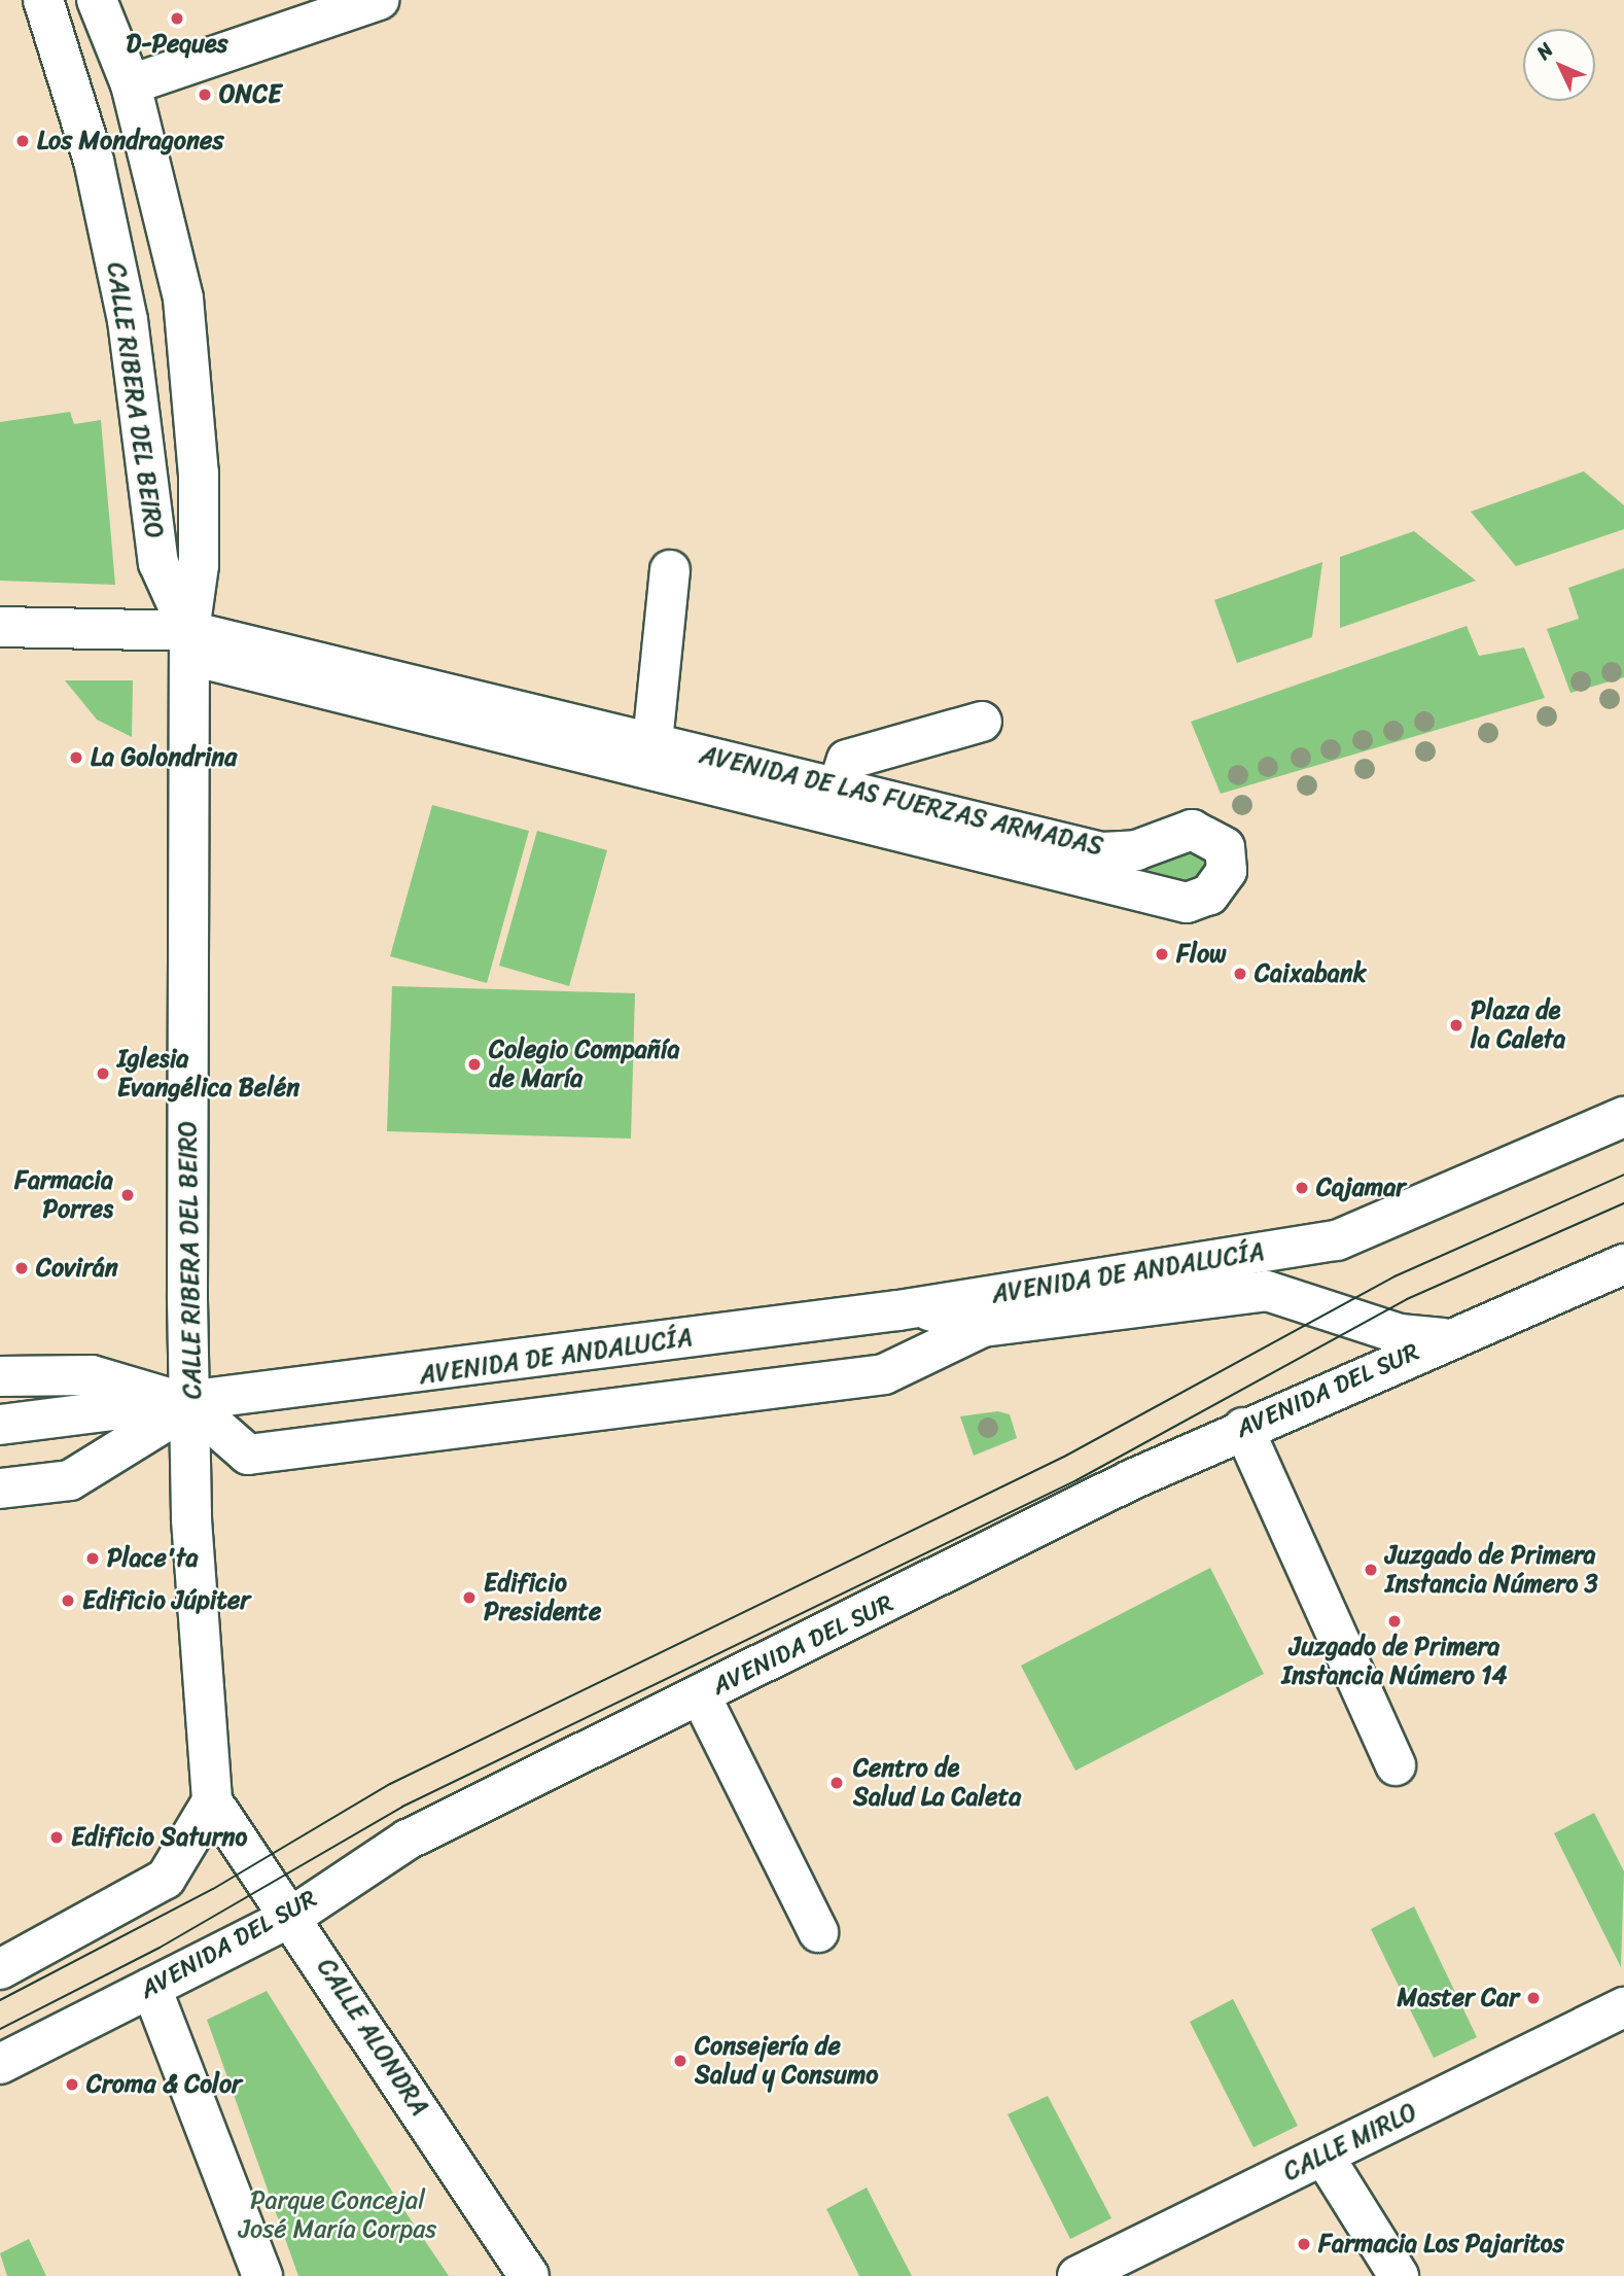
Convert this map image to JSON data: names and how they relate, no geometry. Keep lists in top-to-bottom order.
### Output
{
  "streets": {
    "main road": [
      "CALLE RIBERA DEL BEIRO",
      "AVENIDA DE LAS FUERZAS ARMADAS",
      "AVENIDA DE ANDALUCÍA",
      "AVENIDA DEL SUR",
      "CALLE ALONDRA",
      "CALLE MIRLO"
    ]
  },
  "crossings": [
    ["CALLE RIBERA DEL BEIRO", "AVENIDA DE LAS FUERZAS ARMADAS"],
    ["CALLE RIBERA DEL BEIRO", "AVENIDA DE ANDALUCÍA"],
    ["CALLE RIBERA DEL BEIRO", "CALLE ALONDRA"],
    ["AVENIDA DE ANDALUCÍA", "AVENIDA DEL SUR"],
    ["AVENIDA DEL SUR", "CALLE ALONDRA"]
  ],
  "parks": ["Parque Concejal José María Corpas"],
  "places": [
    "D-Peques",
    "ONCE",
    "Los Mondragones",
    "La Golondrina",
    "Flow",
    "Caixabank",
    "Plaza de la Caleta",
    "Colegio Compañía de María",
    "Iglesia Evangélica Belén",
    "Cajamar",
    "Farmacia Porres",
    "Covirán",
    "Place'ta",
    "Juzgado de Primera Instancia Número 3",
    "Edificio Presidente",
    "Edificio Júpiter",
    "Juzgado de Primera Instancia Número 14",
    "Centro de Salud La Caleta",
    "Edificio Saturno",
    "Master Car",
    "Consejería de Salud y Consumo",
    "Croma & Color",
    "Farmacia Los Pajaritos"
  ],
  "north": "top left"
}
